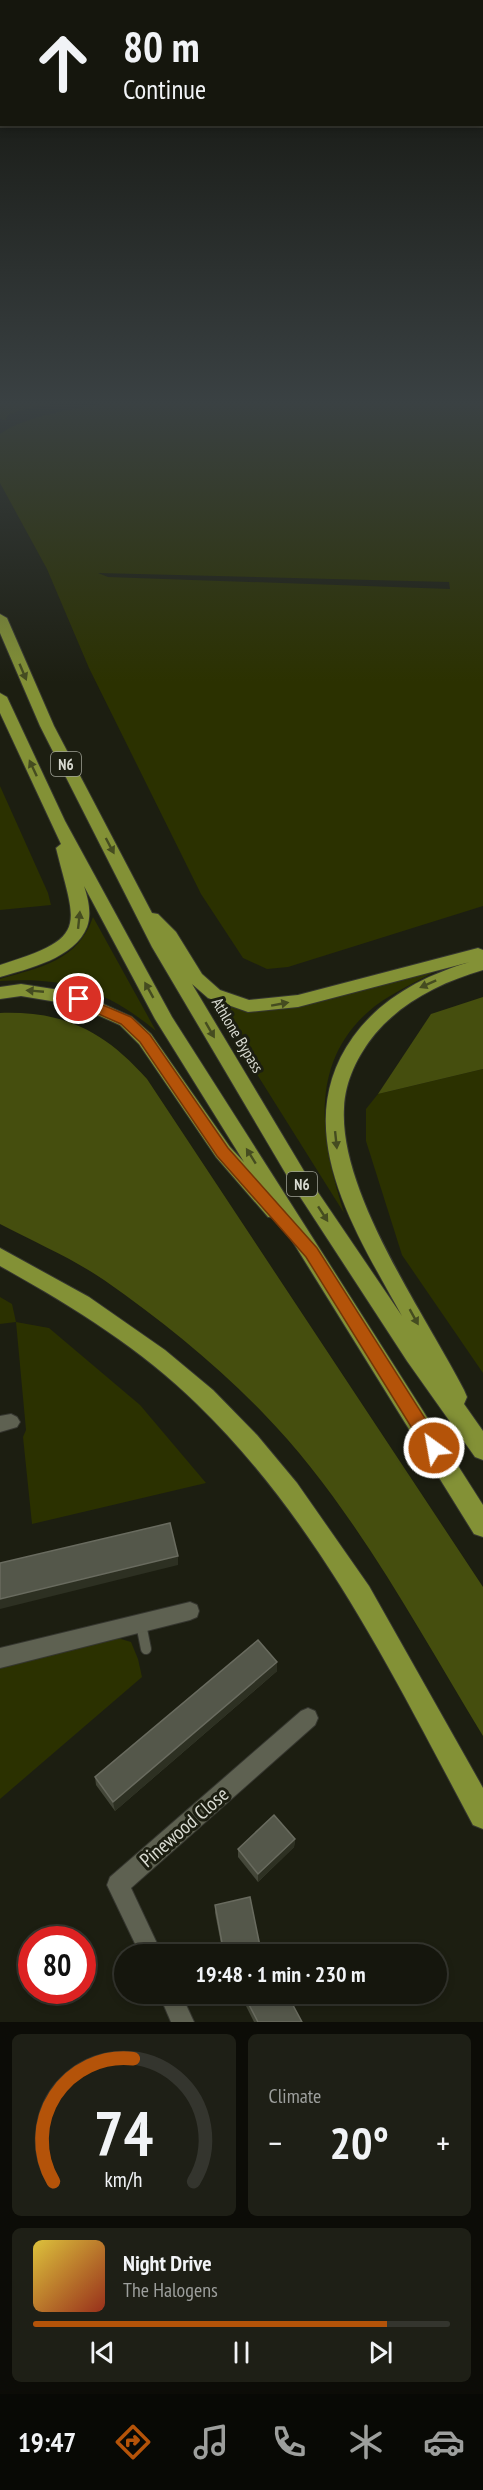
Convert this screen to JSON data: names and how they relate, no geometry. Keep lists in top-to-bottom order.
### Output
{
  "streets": {
    "highway": ["N6", "Athlone Bypass"],
    "street": ["Pinewood Close"]
  },
  "page": {
    "turn": ["80 m", "Continue"],
    "limit": "80",
    "trip": "19:48 · 1 min · 230 m",
    "tile": "Climate",
    "heat": ["−", "20°", "+"],
    "song": ["Night Drive", "The Halogens"],
    "tabs": "19:47",
    "gauge": ["74", "km/h"]
  }
}
